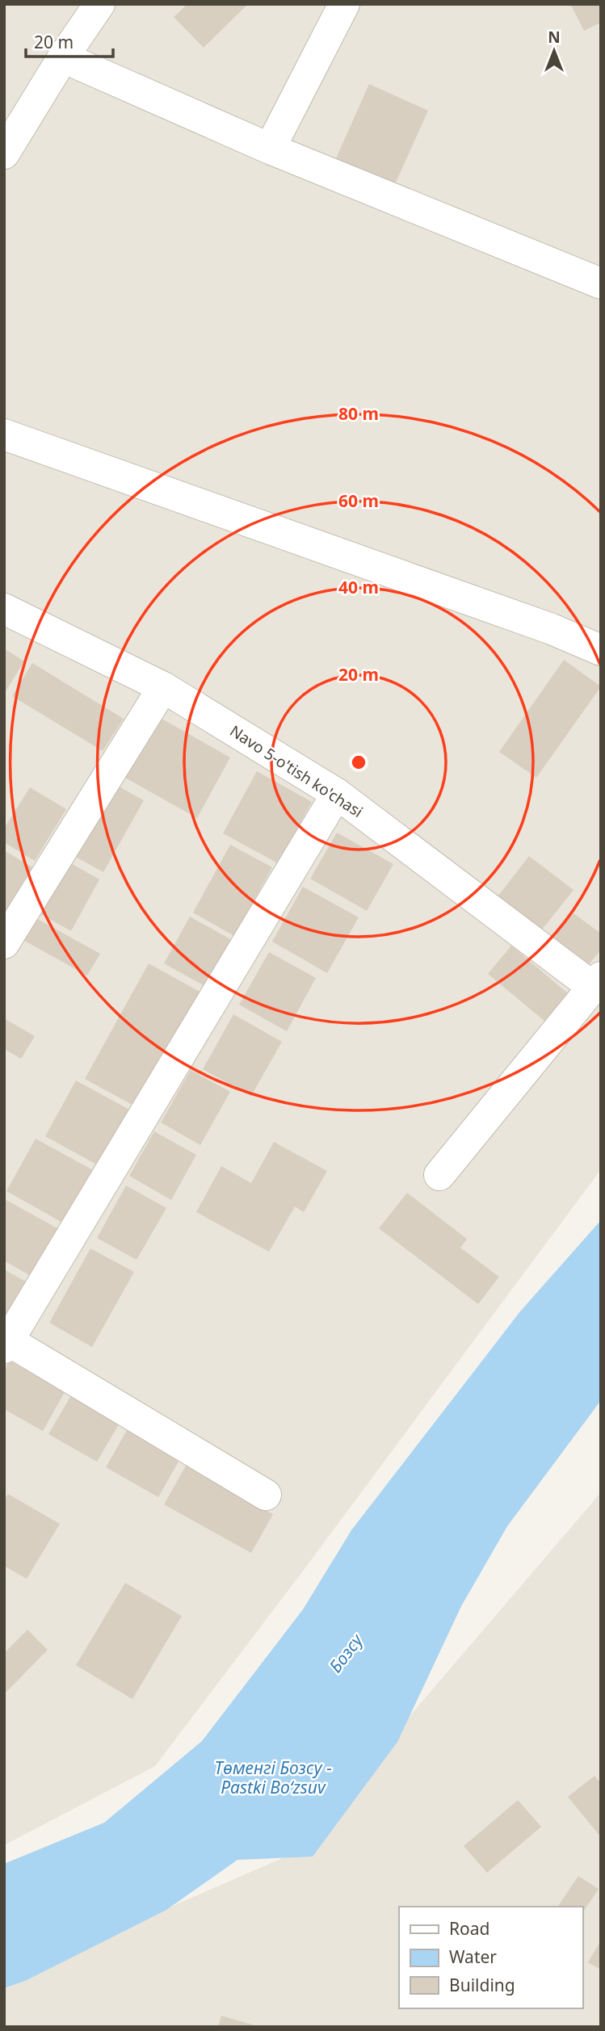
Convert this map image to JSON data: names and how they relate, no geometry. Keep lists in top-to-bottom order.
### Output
{
  "streets": {
    "street": ["Navo 5-o'tish ko'chasi"]
  },
  "water": ["Бозсу", "Төменгі Бозсу - Pastki Boʻzsuv"],
  "legend": ["Road", "Water", "Building"],
  "scale_bar": "20 m",
  "north": "top",
  "rings": [
    "80 m",
    "60 m",
    "40 m",
    "20 m"
  ]
}
